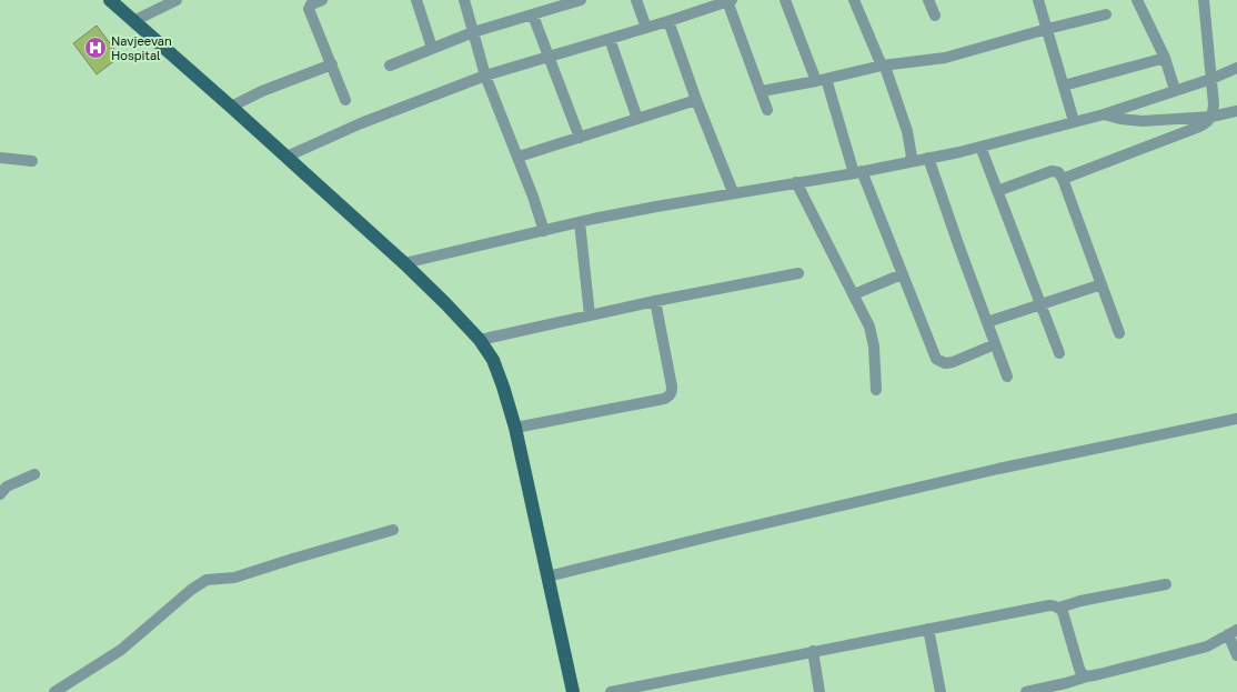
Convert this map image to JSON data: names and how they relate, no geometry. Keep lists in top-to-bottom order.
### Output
{
  "places": {
    "hospital": ["Navjeevan Hospital"]
  }
}
